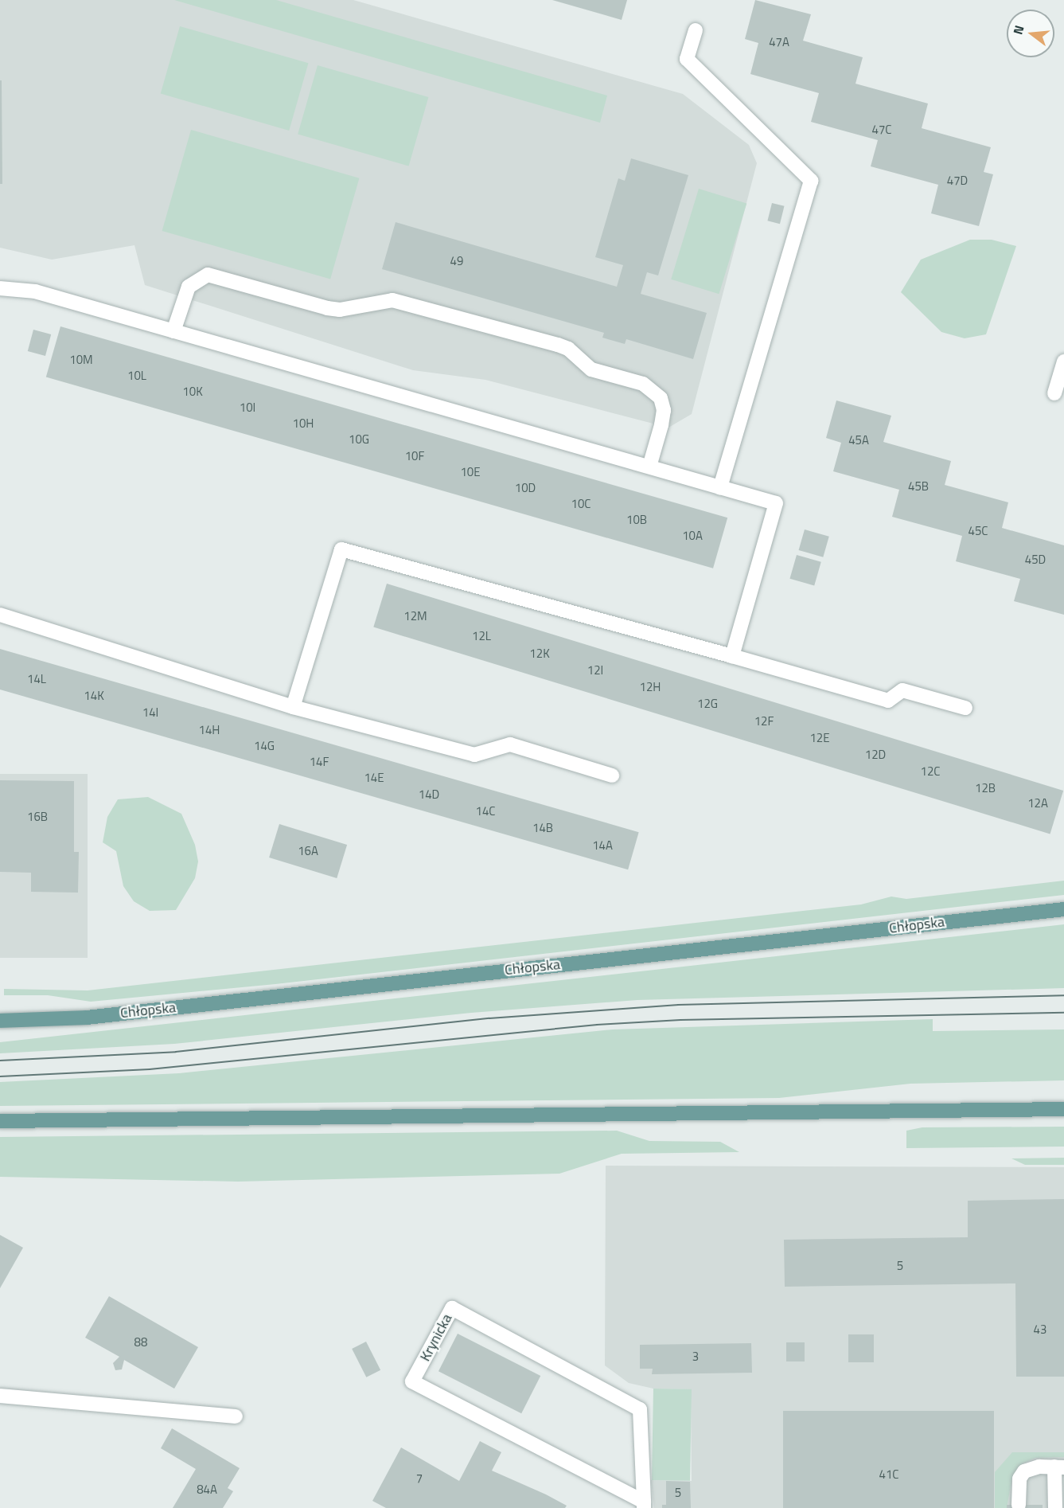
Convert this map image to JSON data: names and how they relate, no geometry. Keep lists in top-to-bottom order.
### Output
{
  "streets": {
    "main road": ["Chłopska"],
    "street": ["Krynicka"]
  },
  "house_numbers": [
    "47A",
    "47C",
    "47D",
    "49",
    "10M",
    "10L",
    "10K",
    "10I",
    "10H",
    "10G",
    "45A",
    "10F",
    "10E",
    "45B",
    "10D",
    "10C",
    "10B",
    "45C",
    "10A",
    "45D",
    "12M",
    "12L",
    "12K",
    "12I",
    "14L",
    "12H",
    "14K",
    "12G",
    "14I",
    "12F",
    "14H",
    "12E",
    "14G",
    "12D",
    "14F",
    "12C",
    "14E",
    "12B",
    "14D",
    "12A",
    "14C",
    "16B",
    "14B",
    "14A",
    "16A",
    "5",
    "43",
    "88",
    "3",
    "41C",
    "7",
    "84A",
    "5"
  ],
  "north": "left"
}
